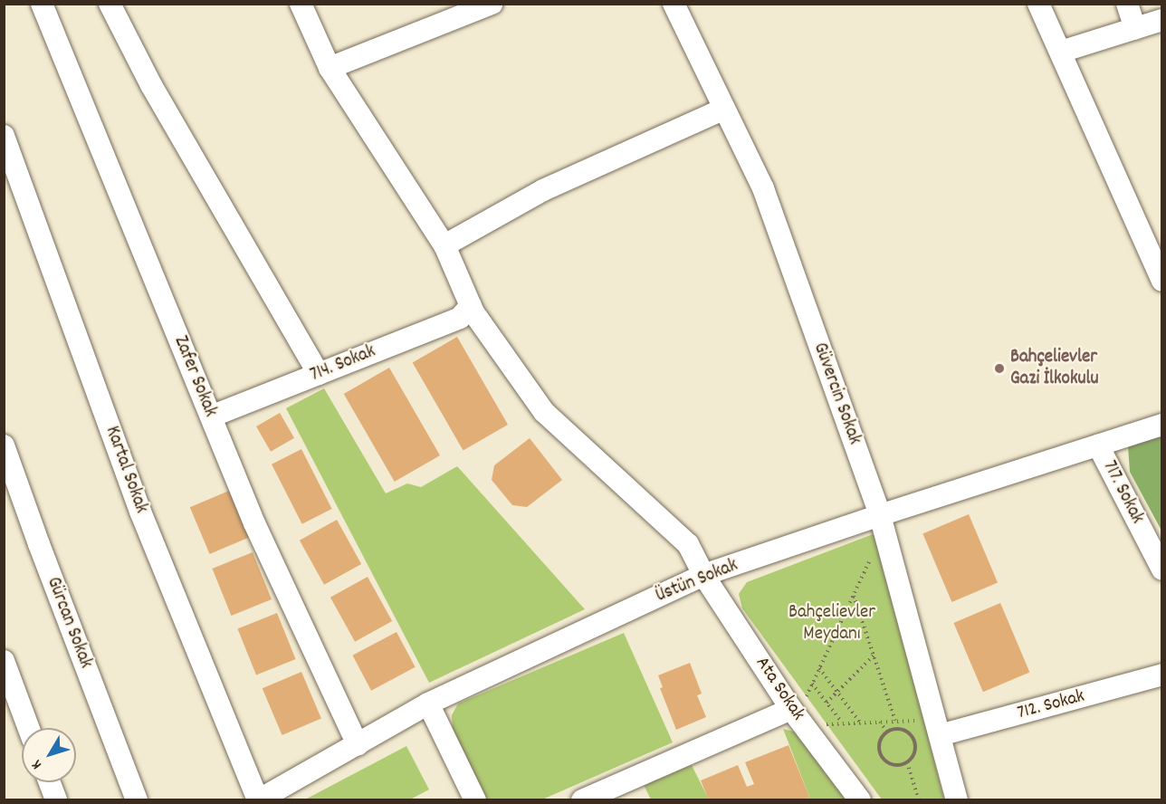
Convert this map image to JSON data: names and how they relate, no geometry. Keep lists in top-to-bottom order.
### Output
{
  "streets": {
    "street": [
      "714. Sokak",
      "Zafer Sokak",
      "Güvercin Sokak",
      "Kartal Sokak",
      "717. Sokak",
      "Üstün Sokak",
      "Gürcan Sokak",
      "Ata Sokak",
      "712. Sokak"
    ]
  },
  "crossings": [
    ["714. Sokak", "Zafer Sokak"],
    ["714. Sokak", "Ata Sokak"],
    ["Zafer Sokak", "Üstün Sokak"],
    ["Güvercin Sokak", "Üstün Sokak"],
    ["Güvercin Sokak", "712. Sokak"],
    ["Kartal Sokak", "Üstün Sokak"],
    ["717. Sokak", "Üstün Sokak"],
    ["Üstün Sokak", "Ata Sokak"]
  ],
  "parks": ["Bahçelievler Meydanı"],
  "places": ["Bahçelievler Gazi İlkokulu"],
  "north": "bottom left"
}
